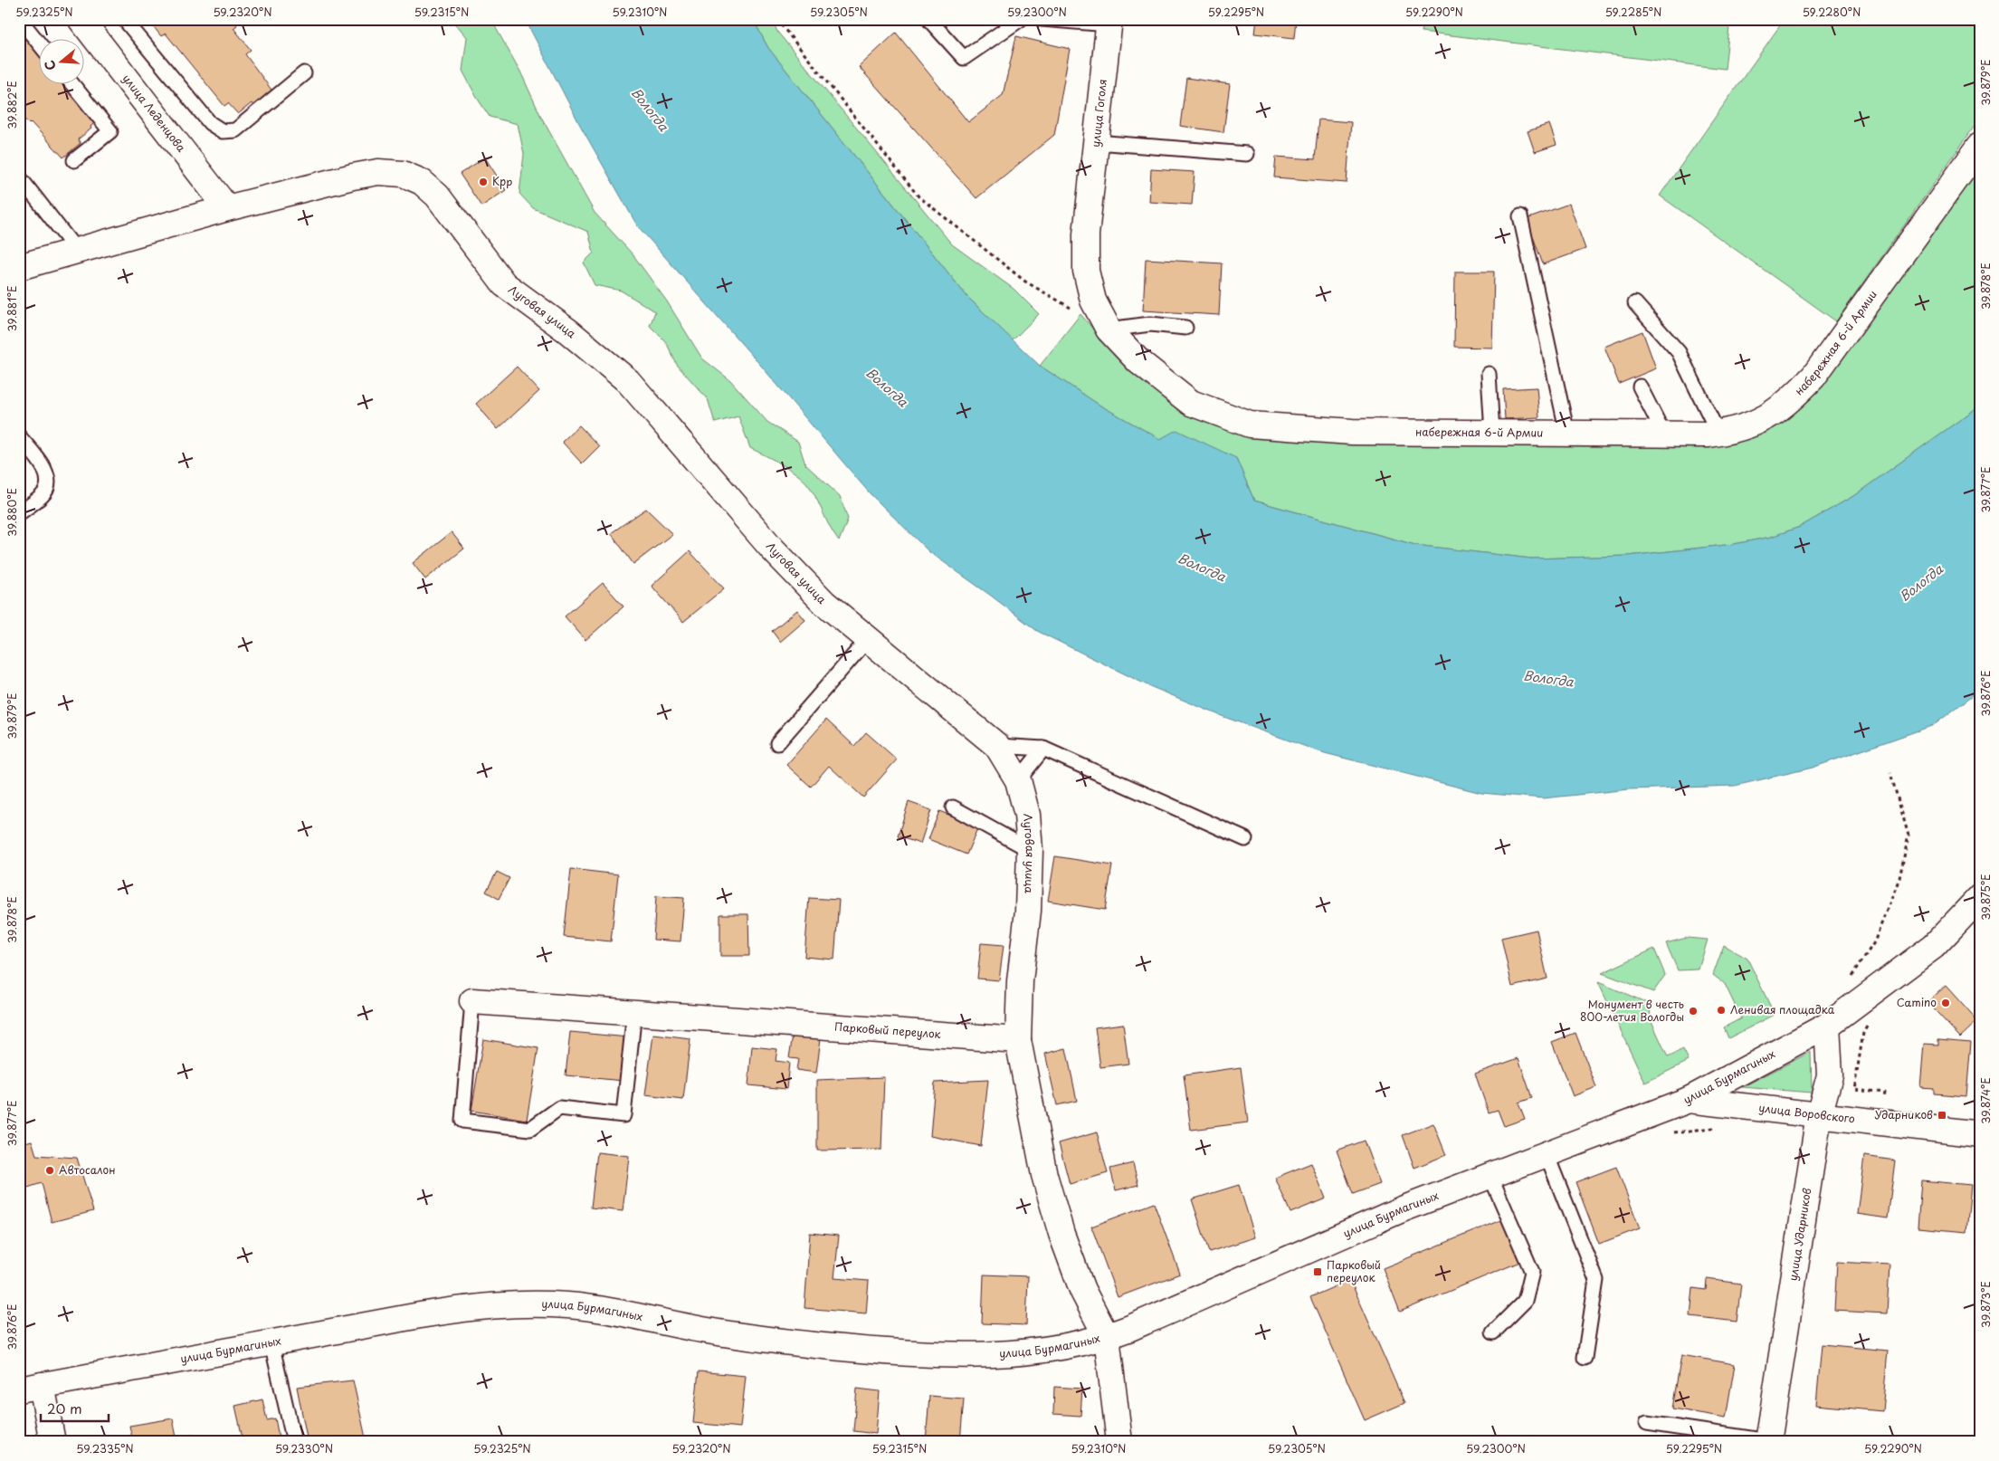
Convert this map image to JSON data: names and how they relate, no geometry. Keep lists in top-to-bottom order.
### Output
{
  "streets": {
    "street": [
      "улица Гоголя",
      "улица Леденцова",
      "Луговая улица",
      "набережная 6-й Армии",
      "Парковый переулок",
      "улица Бурмагиных",
      "улица Воровского",
      "улица Ударников"
    ]
  },
  "crossings": [
    ["улица Гоголя", "набережная 6-й Армии"],
    ["улица Леденцова", "Луговая улица"],
    ["Луговая улица", "Парковый переулок"],
    ["улица Бурмагиных", "улица Воровского"],
    ["улица Бурмагиных", "улица Ударников"],
    ["улица Воровского", "улица Ударников"]
  ],
  "water": ["Вологда"],
  "places": {
    "other": [
      "Kpp",
      "Camino",
      "Ленивая площадка",
      "Монумент в честь 800-летия Вологды",
      "Автосалон"
    ],
    "transit": ["Ударников", "Парковый переулок"]
  },
  "scale_bar": "20 m",
  "north": "left",
  "coordinates": [
    "59.2325°N",
    "59.2320°N",
    "59.2315°N",
    "59.2310°N",
    "59.2305°N",
    "59.2300°N",
    "59.2295°N",
    "59.2290°N",
    "59.2285°N",
    "59.2280°N",
    "39.879°E",
    "39.882°E",
    "39.878°E",
    "39.881°E",
    "39.877°E",
    "39.880°E",
    "39.876°E",
    "39.875°E",
    "39.874°E",
    "39.873°E",
    "59.2335°N",
    "59.2330°N"
  ]
}
